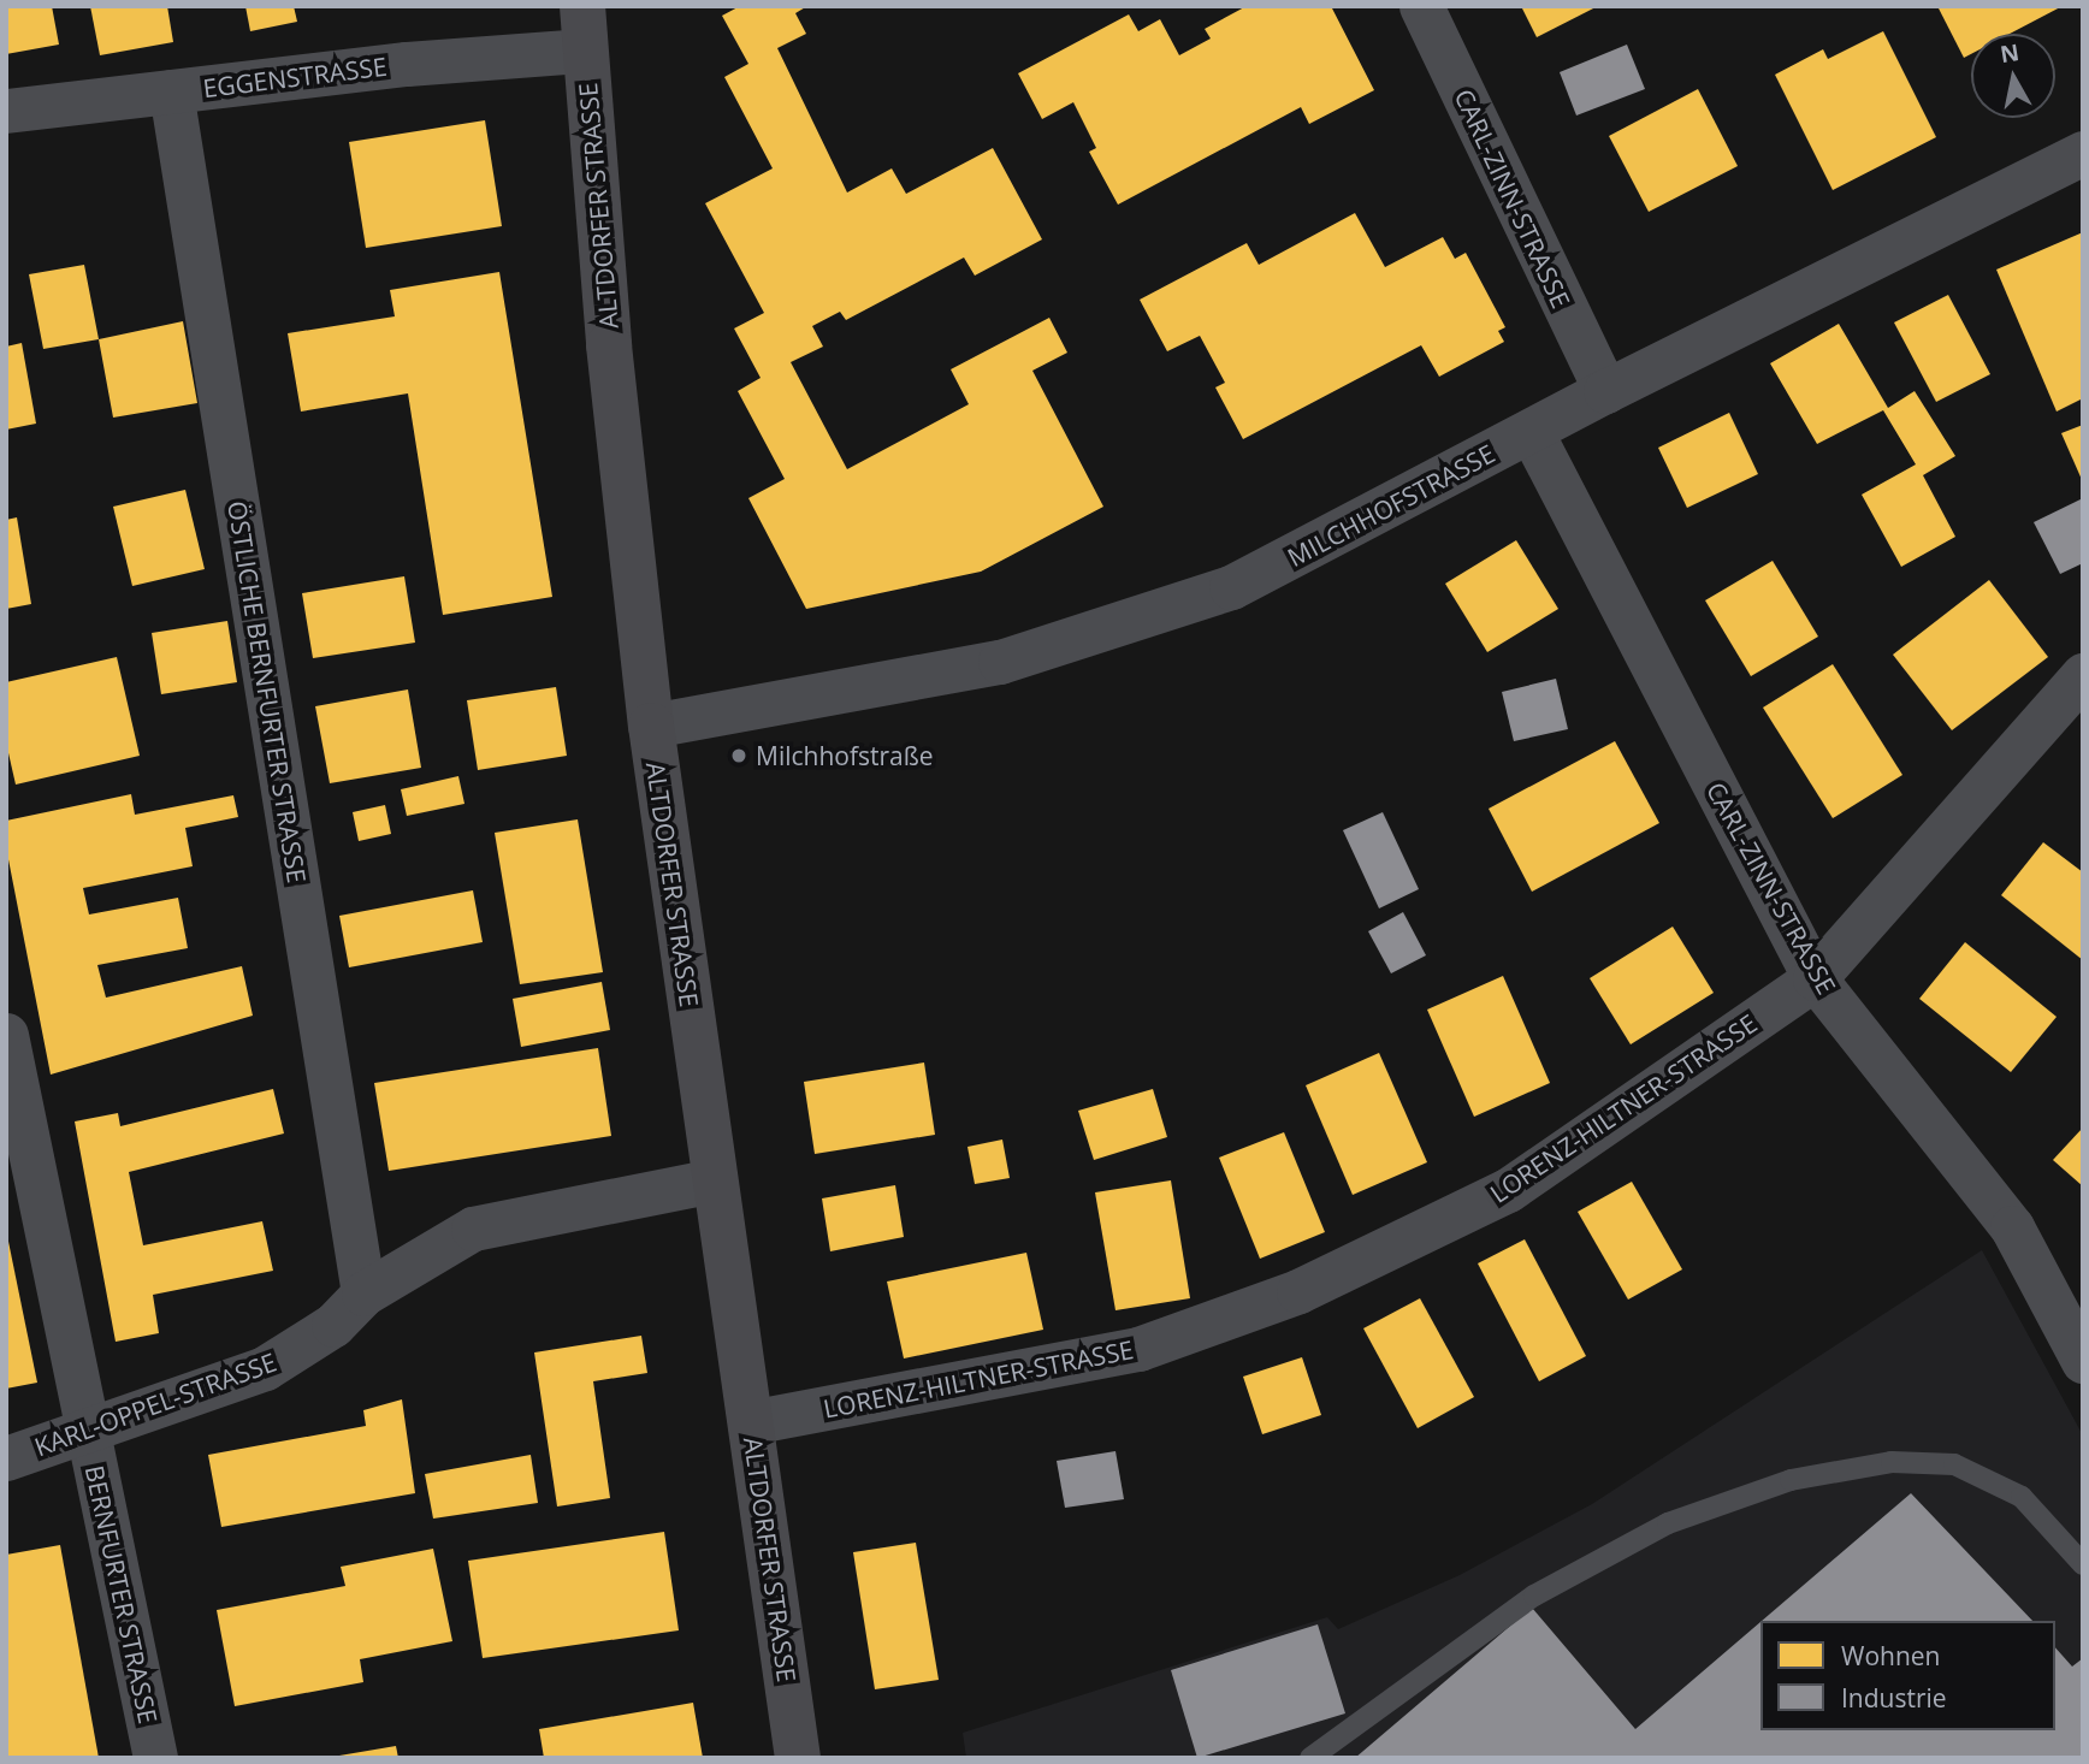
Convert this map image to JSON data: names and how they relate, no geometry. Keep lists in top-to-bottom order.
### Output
{
  "streets": {
    "main road": ["ALTDORFER STRASSE"],
    "street": [
      "EGGENSTRASSE",
      "CARL-ZINN-STRASSE",
      "MILCHHOFSTRASSE",
      "ÖSTLICHE BERNFURTER STRASSE",
      "LORENZ-HILTNER-STRASSE",
      "KARL-OPPEL-STRASSE",
      "BERNFURTER STRASSE"
    ]
  },
  "crossings": [
    ["EGGENSTRASSE", "ALTDORFER STRASSE"],
    ["EGGENSTRASSE", "ÖSTLICHE BERNFURTER STRASSE"],
    ["CARL-ZINN-STRASSE", "MILCHHOFSTRASSE"],
    ["CARL-ZINN-STRASSE", "LORENZ-HILTNER-STRASSE"],
    ["ALTDORFER STRASSE", "MILCHHOFSTRASSE"],
    ["ALTDORFER STRASSE", "LORENZ-HILTNER-STRASSE"],
    ["ALTDORFER STRASSE", "KARL-OPPEL-STRASSE"],
    ["ÖSTLICHE BERNFURTER STRASSE", "KARL-OPPEL-STRASSE"],
    ["KARL-OPPEL-STRASSE", "BERNFURTER STRASSE"]
  ],
  "places": ["Milchhofstraße"],
  "legend": ["Wohnen", "Industrie"],
  "north": "top"
}
